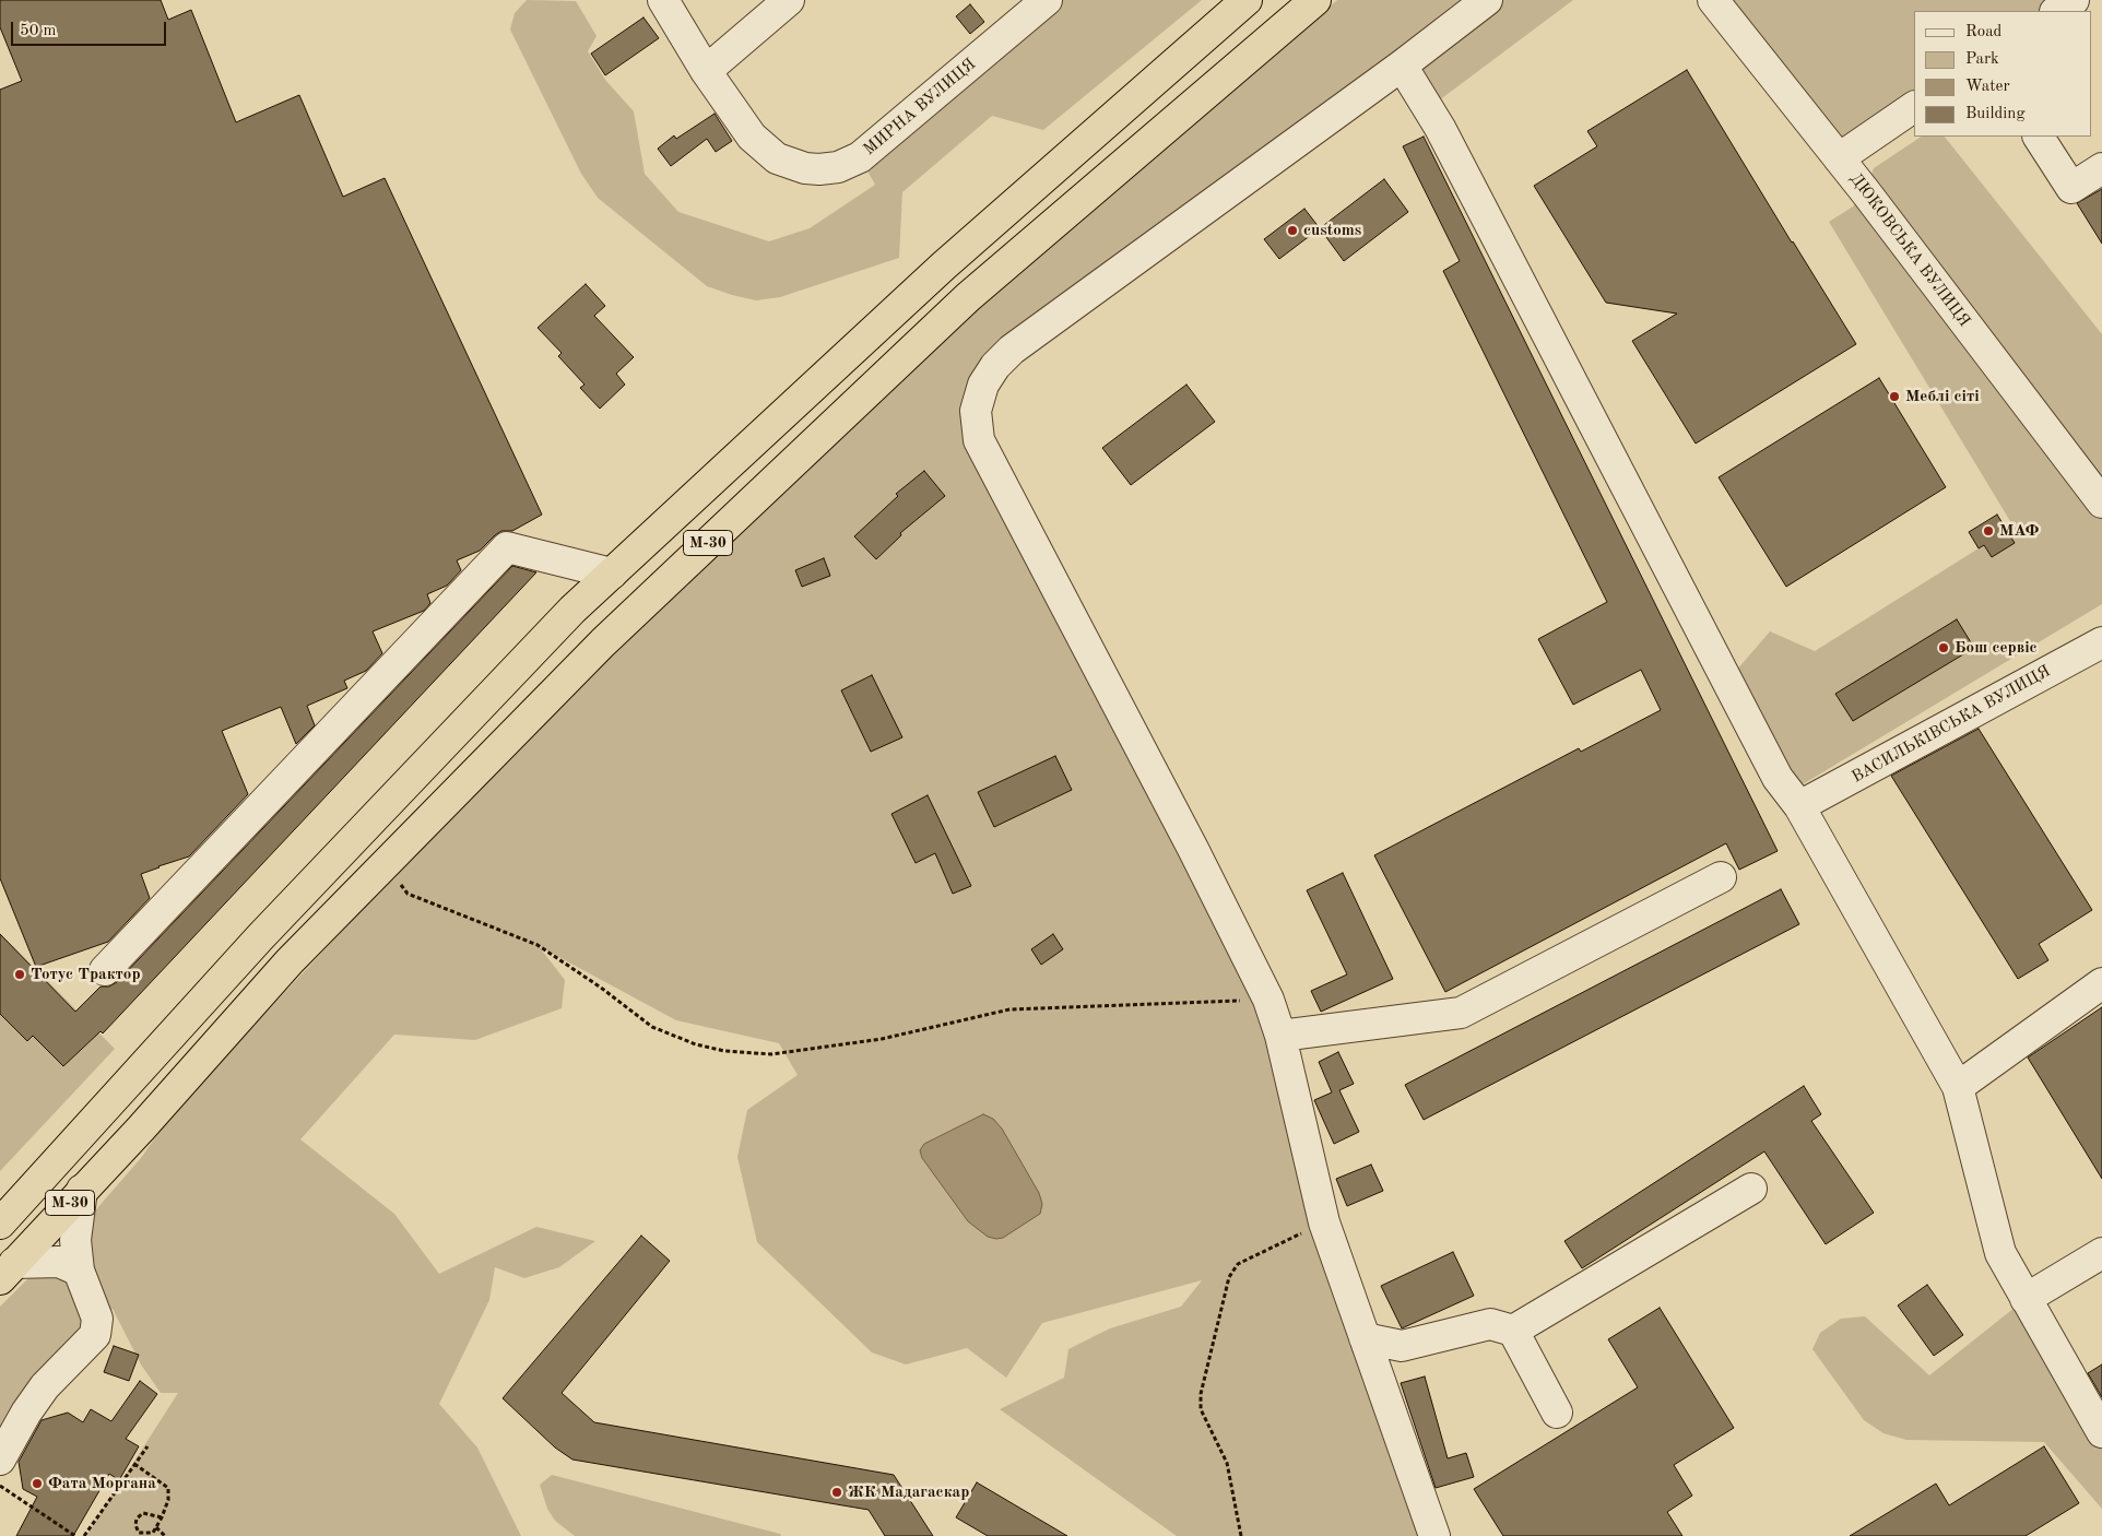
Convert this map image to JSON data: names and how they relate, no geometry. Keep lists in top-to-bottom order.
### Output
{
  "streets": {
    "highway": ["М-30"],
    "street": ["МИРНА ВУЛИЦЯ", "ДЮКОВСЬКА ВУЛИЦЯ", "ВАСИЛЬКІВСЬКА ВУЛИЦЯ"]
  },
  "places": [
    "customs",
    "Меблі сіті",
    "МАФ",
    "Бош сервіс",
    "Тотус Трактор",
    "Фата Моргана",
    "ЖК Мадагаскар"
  ],
  "legend": [
    "Road",
    "Park",
    "Water",
    "Building"
  ],
  "scale_bar": "50 m"
}
